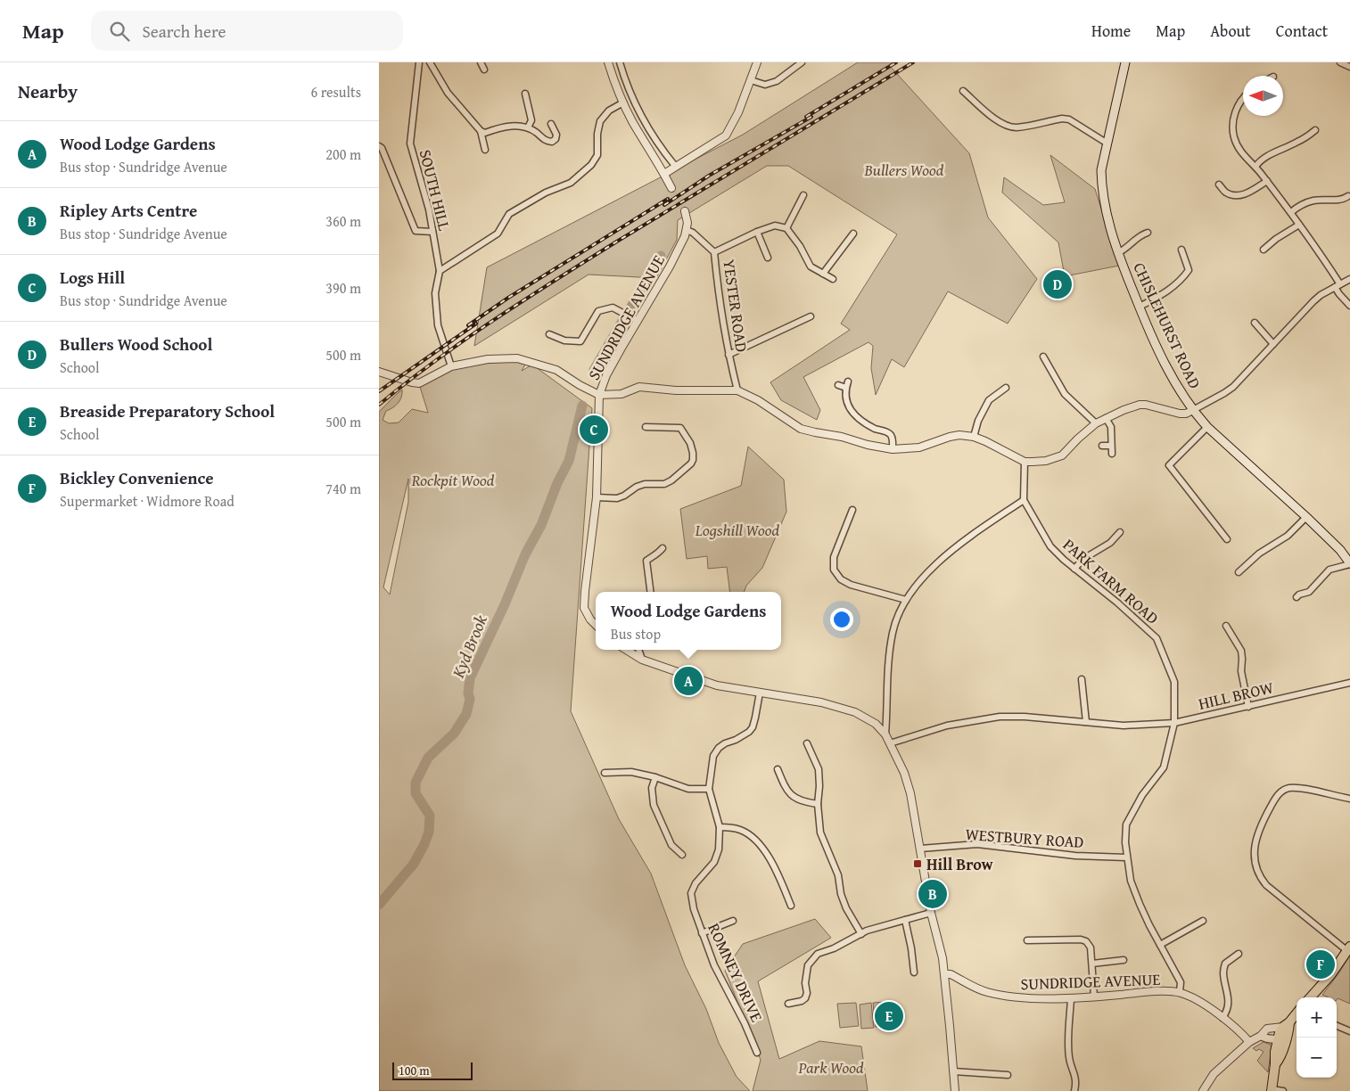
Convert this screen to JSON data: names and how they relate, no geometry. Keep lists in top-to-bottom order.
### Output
{
  "streets": {
    "main road": ["CHISLEHURST ROAD"],
    "street": [
      "SOUTH HILL",
      "YESTER ROAD",
      "SUNDRIDGE AVENUE",
      "PARK FARM ROAD",
      "HILL BROW",
      "WESTBURY ROAD",
      "ROMNEY DRIVE"
    ]
  },
  "crossings": [
    ["YESTER ROAD", "SUNDRIDGE AVENUE"],
    ["SUNDRIDGE AVENUE", "PARK FARM ROAD"],
    ["PARK FARM ROAD", "HILL BROW"],
    ["PARK FARM ROAD", "WESTBURY ROAD"]
  ],
  "water": ["Kyd Brook"],
  "parks": [
    "Bullers Wood",
    "Rockpit Wood",
    "Logshill Wood",
    "Park Wood"
  ],
  "places": {
    "transit": ["Hill Brow"]
  },
  "scale_bar": "100 m",
  "north": "left",
  "page": {
    "header": "Map",
    "search": "Search here",
    "nav": [
      "Home",
      "Map",
      "About",
      "Contact"
    ],
    "heading": ["Nearby", "6 results"],
    "list": [
      {
        "mark": "A",
        "name": "Wood Lodge Gardens",
        "note": "Bus stop · Sundridge Avenue",
        "value": "200 m"
      },
      {
        "mark": "B",
        "name": "Ripley Arts Centre",
        "note": "Bus stop · Sundridge Avenue",
        "value": "360 m"
      },
      {
        "mark": "C",
        "name": "Logs Hill",
        "note": "Bus stop · Sundridge Avenue",
        "value": "390 m"
      },
      {
        "mark": "D",
        "name": "Bullers Wood School",
        "note": "School",
        "value": "500 m"
      },
      {
        "mark": "E",
        "name": "Breaside Preparatory School",
        "note": "School",
        "value": "500 m"
      },
      {
        "mark": "F",
        "name": "Bickley Convenience",
        "note": "Supermarket · Widmore Road",
        "value": "740 m"
      }
    ],
    "pins": [
      "D",
      "C",
      "A",
      "B",
      "F",
      "E"
    ],
    "popup": ["Wood Lodge Gardens", "Bus stop"],
    "map_buttons": ["+", "−"],
    "scale": "100 m"
  }
}
